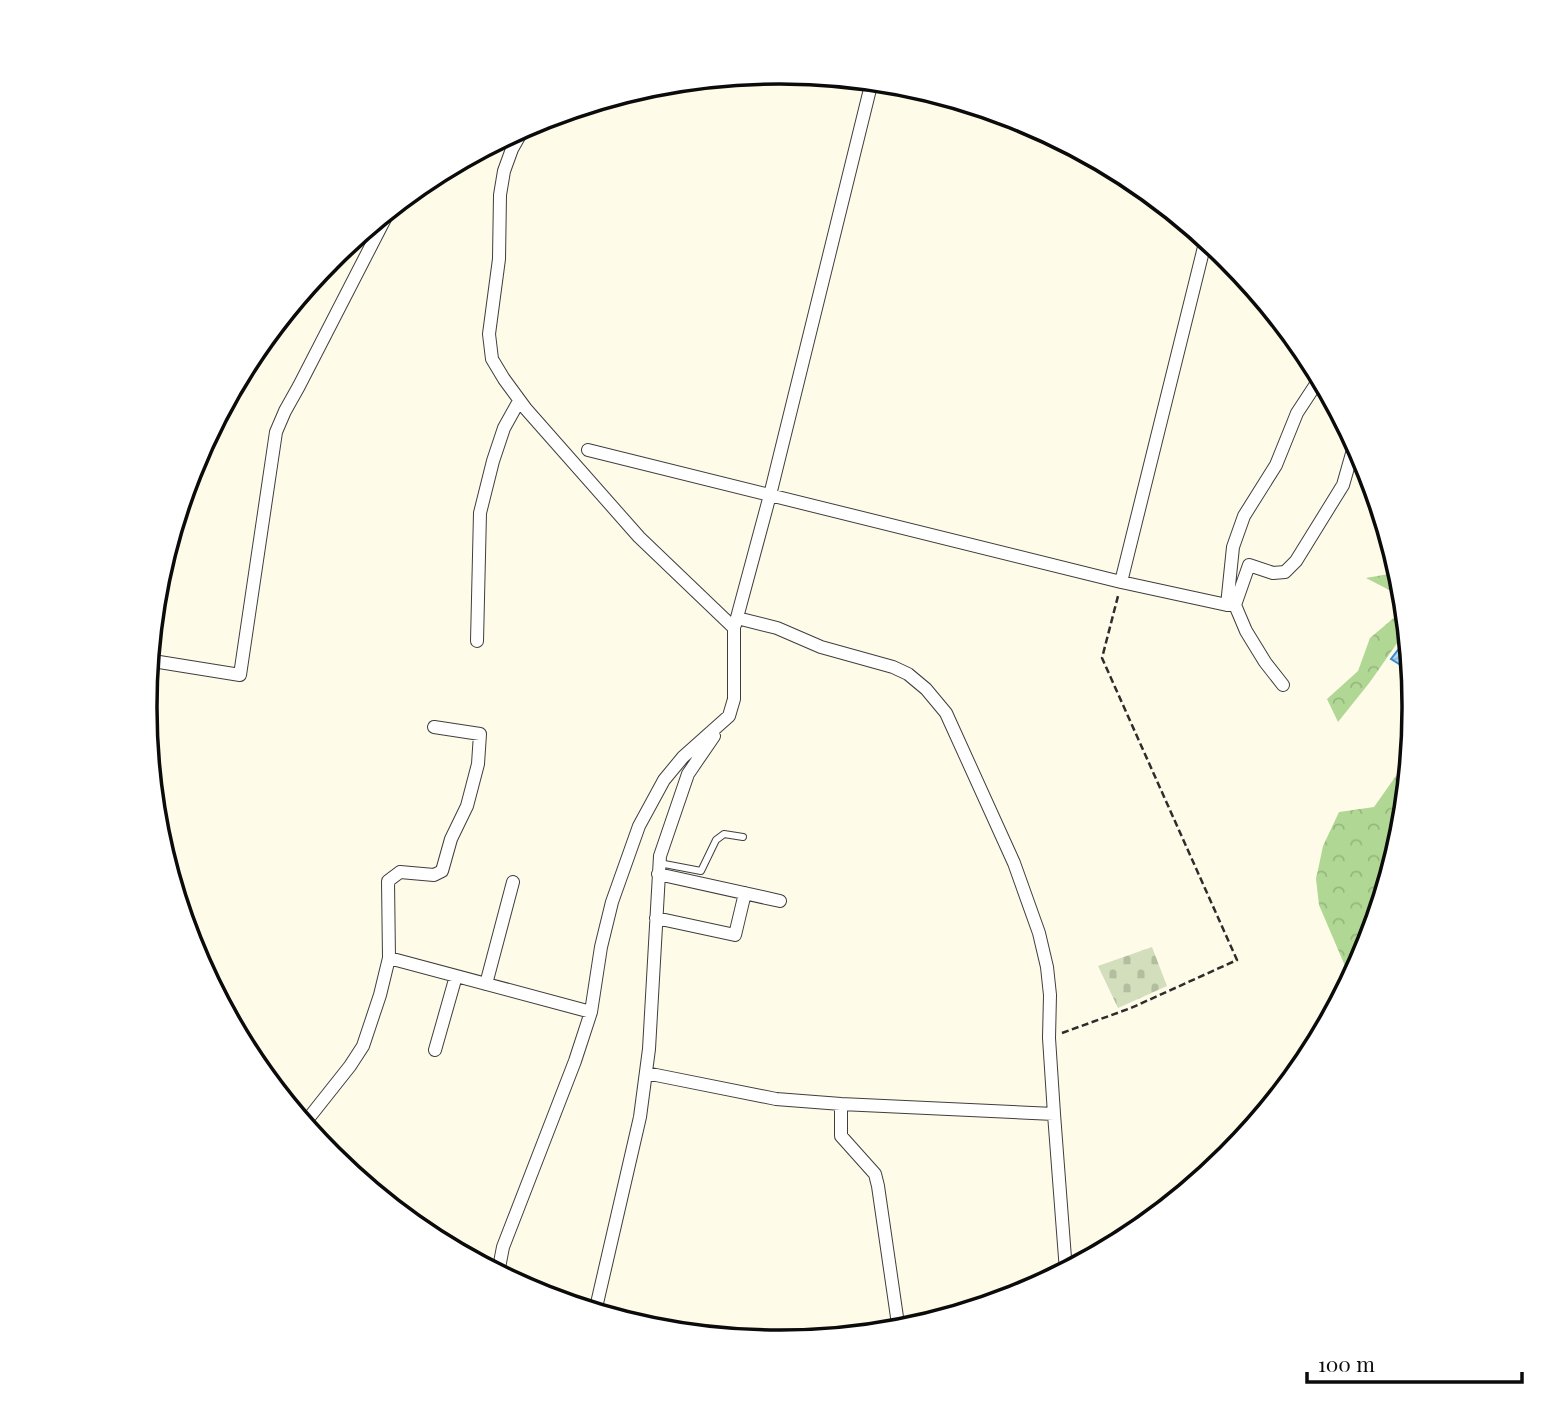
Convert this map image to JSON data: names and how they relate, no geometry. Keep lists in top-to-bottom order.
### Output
{
  "scale_bar": "100 m"
}
